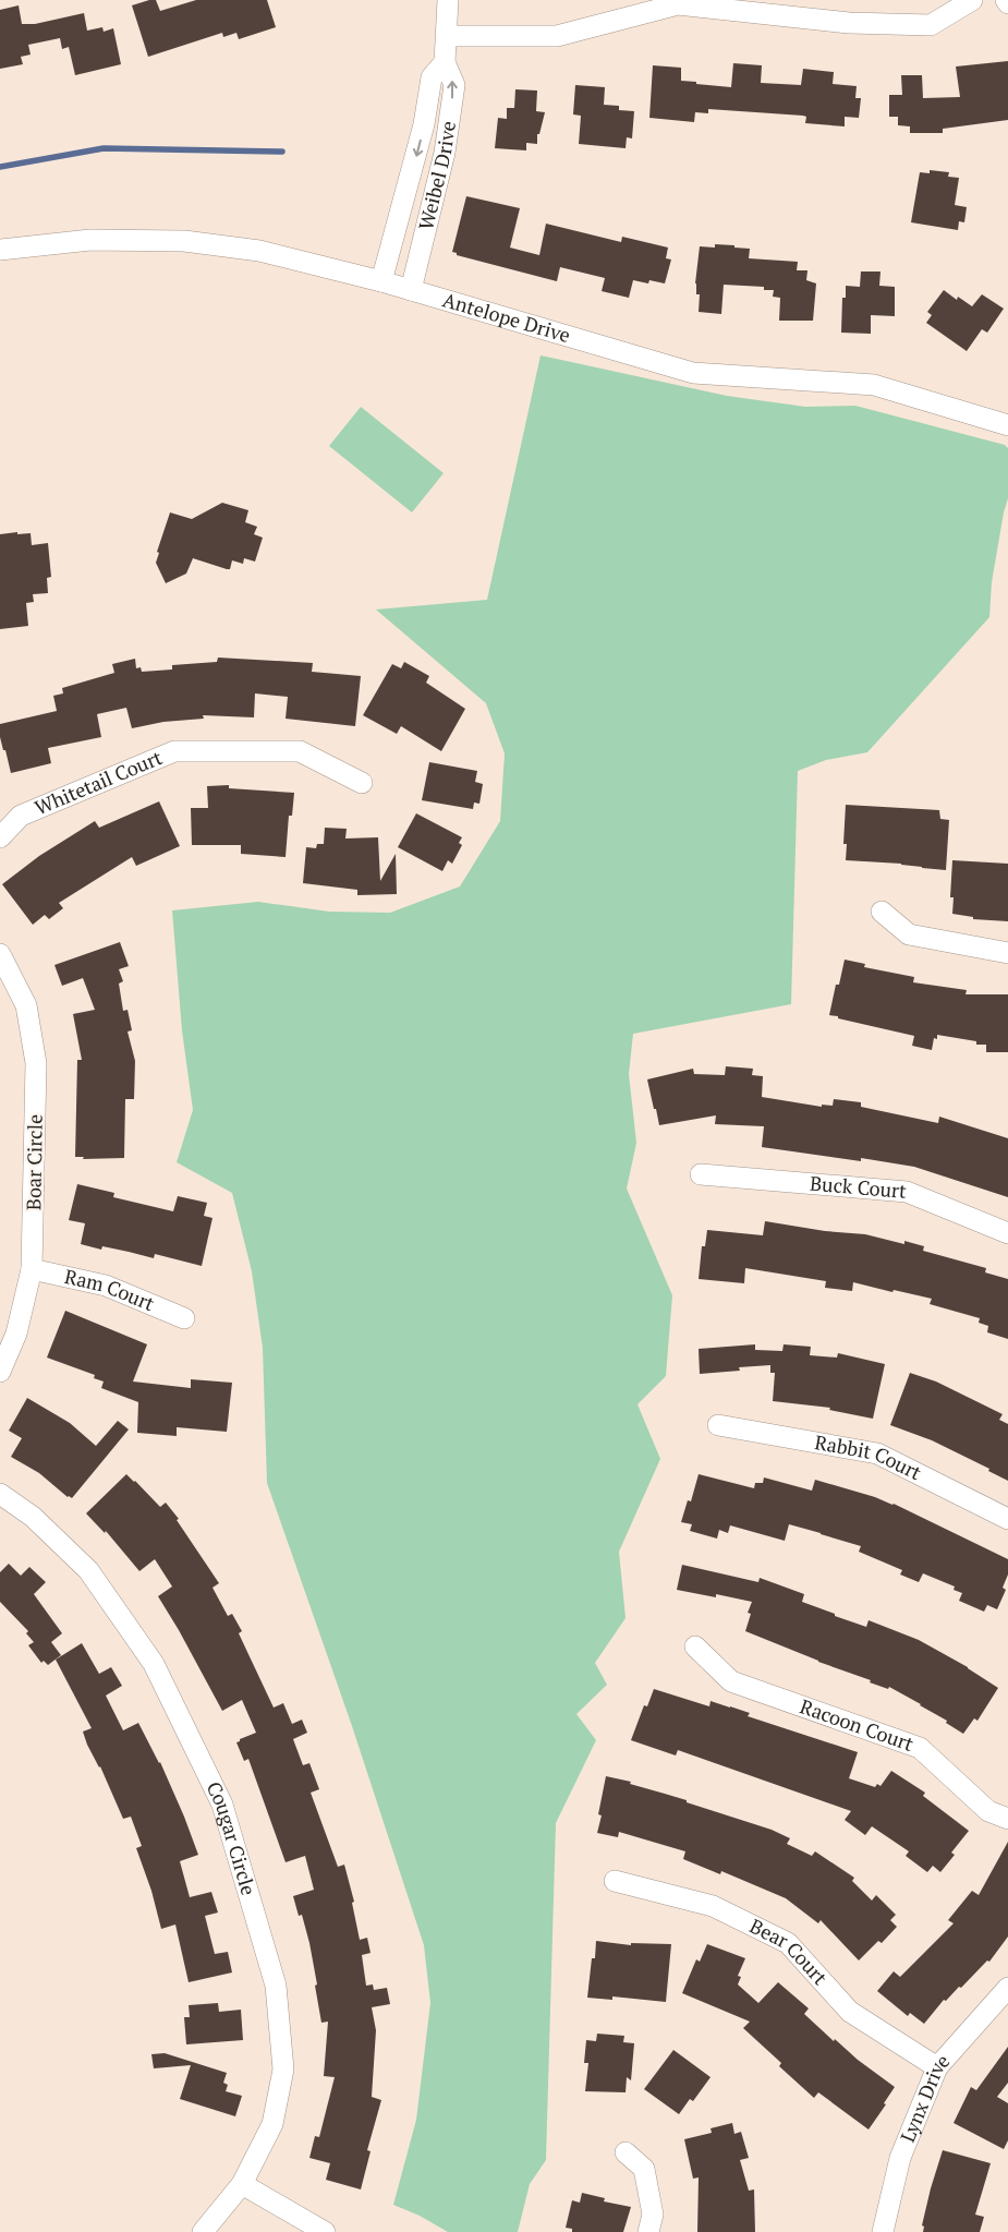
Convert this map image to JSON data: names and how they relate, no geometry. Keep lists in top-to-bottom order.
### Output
{
  "streets": {
    "street": [
      "Weibel Drive",
      "Antelope Drive",
      "Whitetail Court",
      "Boar Circle",
      "Buck Court",
      "Ram Court",
      "Rabbit Court",
      "Racoon Court",
      "Cougar Circle",
      "Bear Court",
      "Lynx Drive"
    ]
  },
  "crossings": [
    ["Weibel Drive", "Antelope Drive"],
    ["Boar Circle", "Ram Court"],
    ["Bear Court", "Lynx Drive"]
  ]
}
